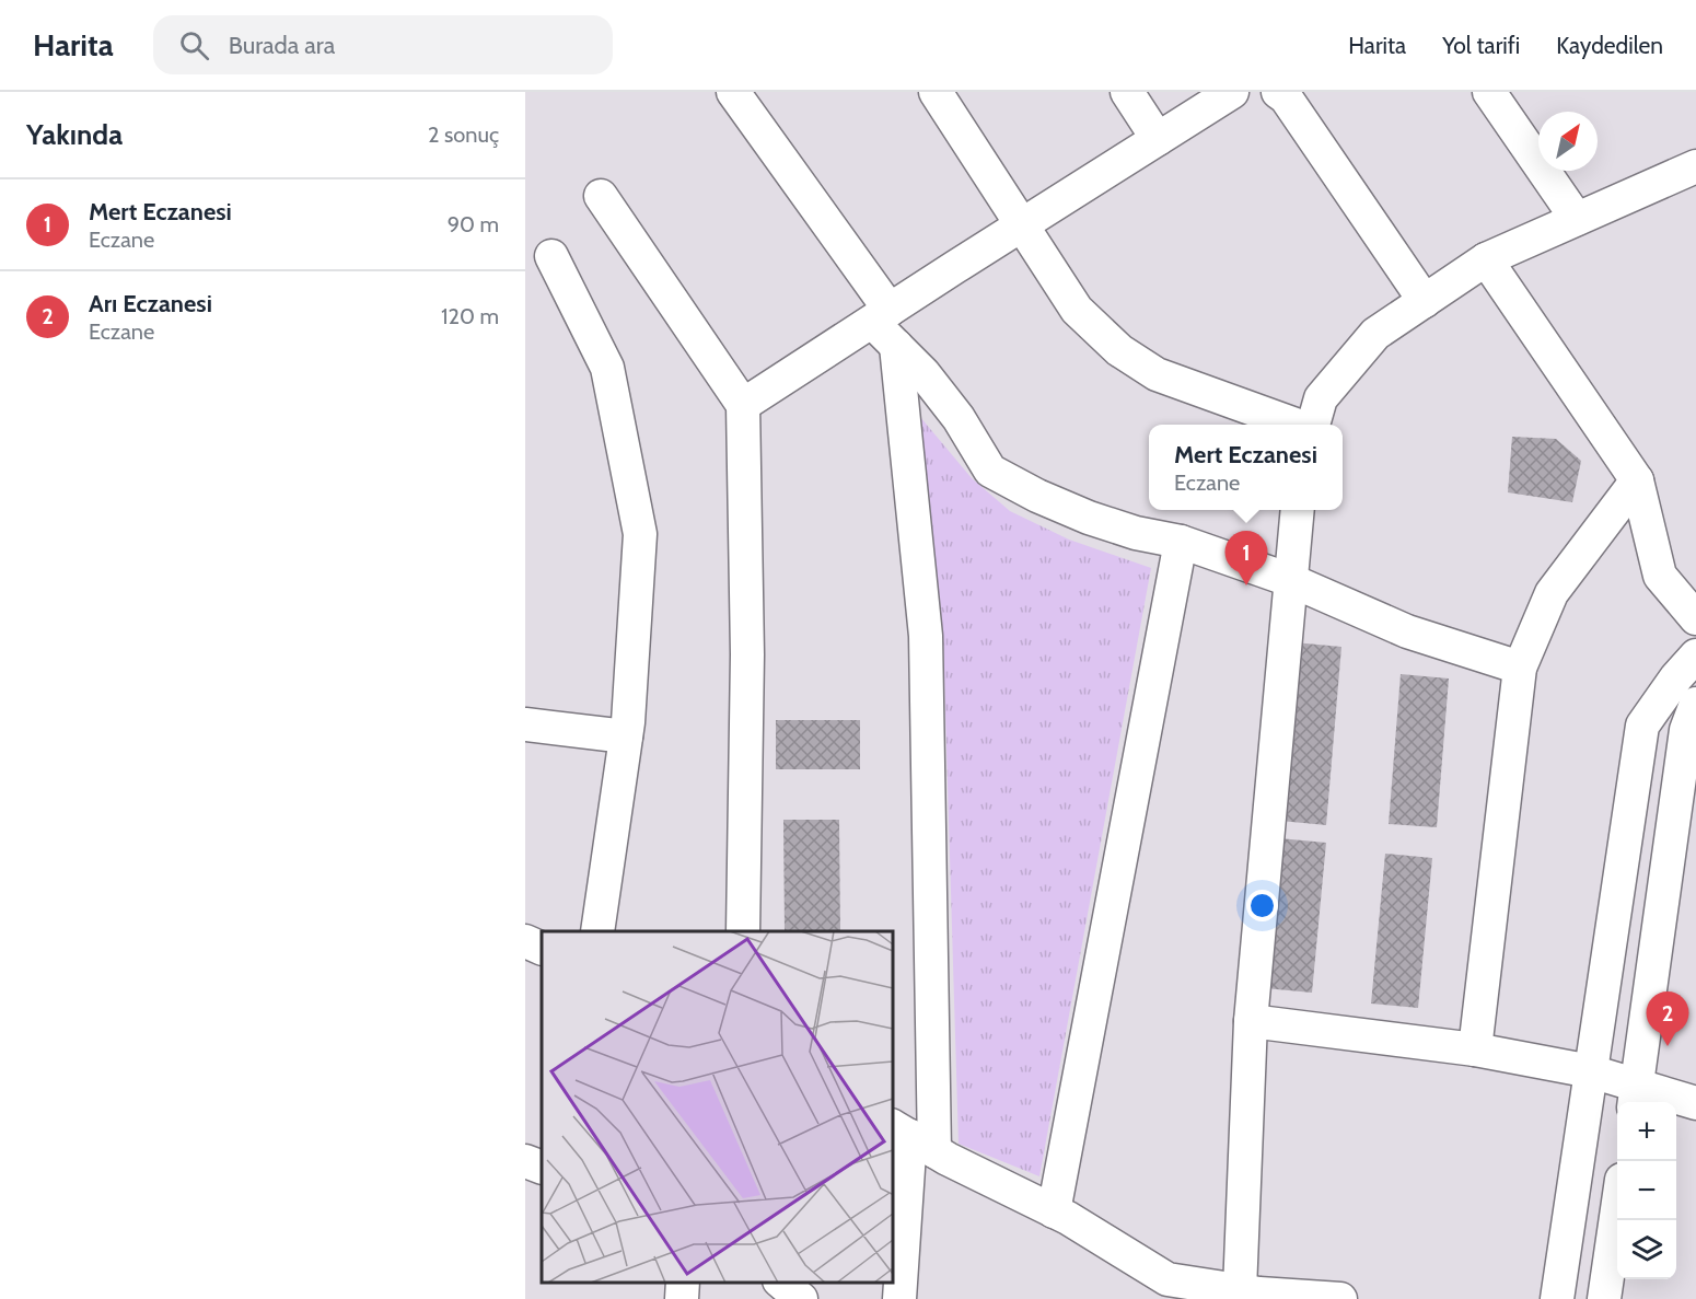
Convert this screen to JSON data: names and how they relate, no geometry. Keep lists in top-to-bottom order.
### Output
{
  "north": "top right",
  "page": {
    "header": "Harita",
    "search": "Burada ara",
    "nav": ["Harita", "Yol tarifi", "Kaydedilen"],
    "heading": ["Yakında", "2 sonuç"],
    "list": [
      {
        "mark": "1",
        "name": "Mert Eczanesi",
        "note": "Eczane",
        "value": "90 m"
      },
      {
        "mark": "2",
        "name": "Arı Eczanesi",
        "note": "Eczane",
        "value": "120 m"
      }
    ],
    "popup": ["Mert Eczanesi", "Eczane"],
    "pins": ["1", "2"],
    "map_buttons": ["+", "−"]
  }
}
